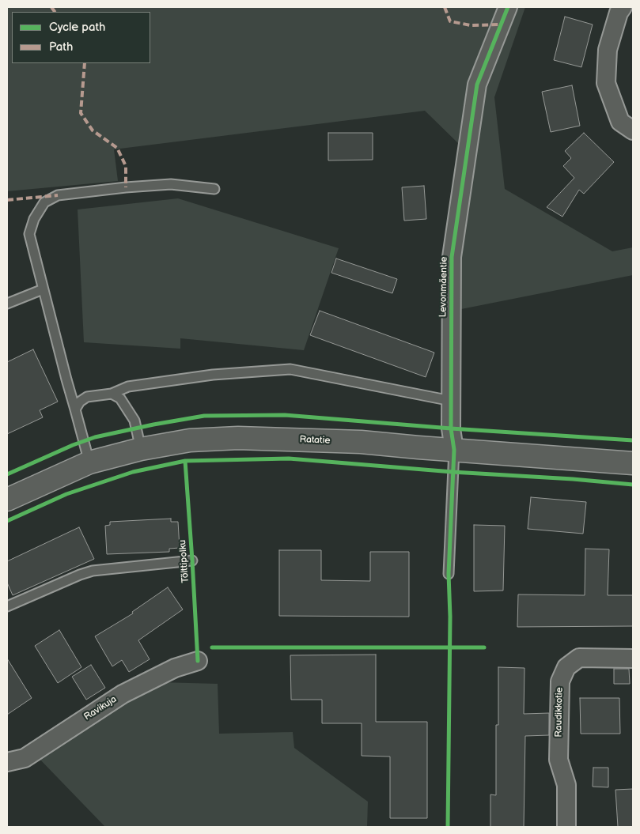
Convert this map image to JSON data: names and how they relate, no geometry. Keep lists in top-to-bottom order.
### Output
{
  "streets": {
    "street": [
      "Levonmäentie",
      "Ratatie",
      "Ravikuja",
      "Raudikkotie"
    ],
    "cycle path": ["Tölttipolku"]
  },
  "crossings": [
    ["Levonmäentie", "Ratatie"]
  ],
  "legend": ["Cycle path", "Path"]
}
